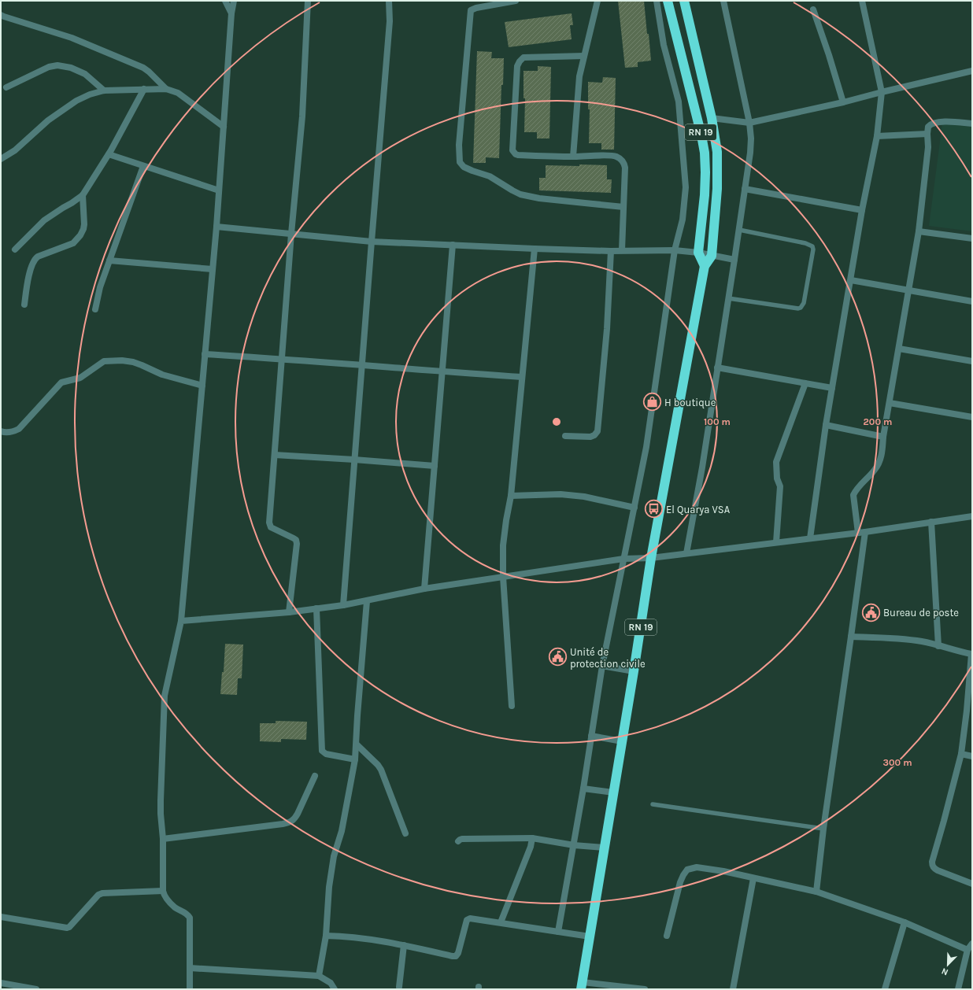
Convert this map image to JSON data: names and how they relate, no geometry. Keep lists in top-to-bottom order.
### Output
{
  "streets": {
    "highway": ["RN 19"]
  },
  "places": {
    "shop": ["H boutique"],
    "bus stop": ["El Quarya VSA"],
    "public building": ["Bureau de poste", "Unité de protection civile"]
  },
  "north": "bottom left",
  "rings": ["100 m", "200 m", "300 m"]
}
